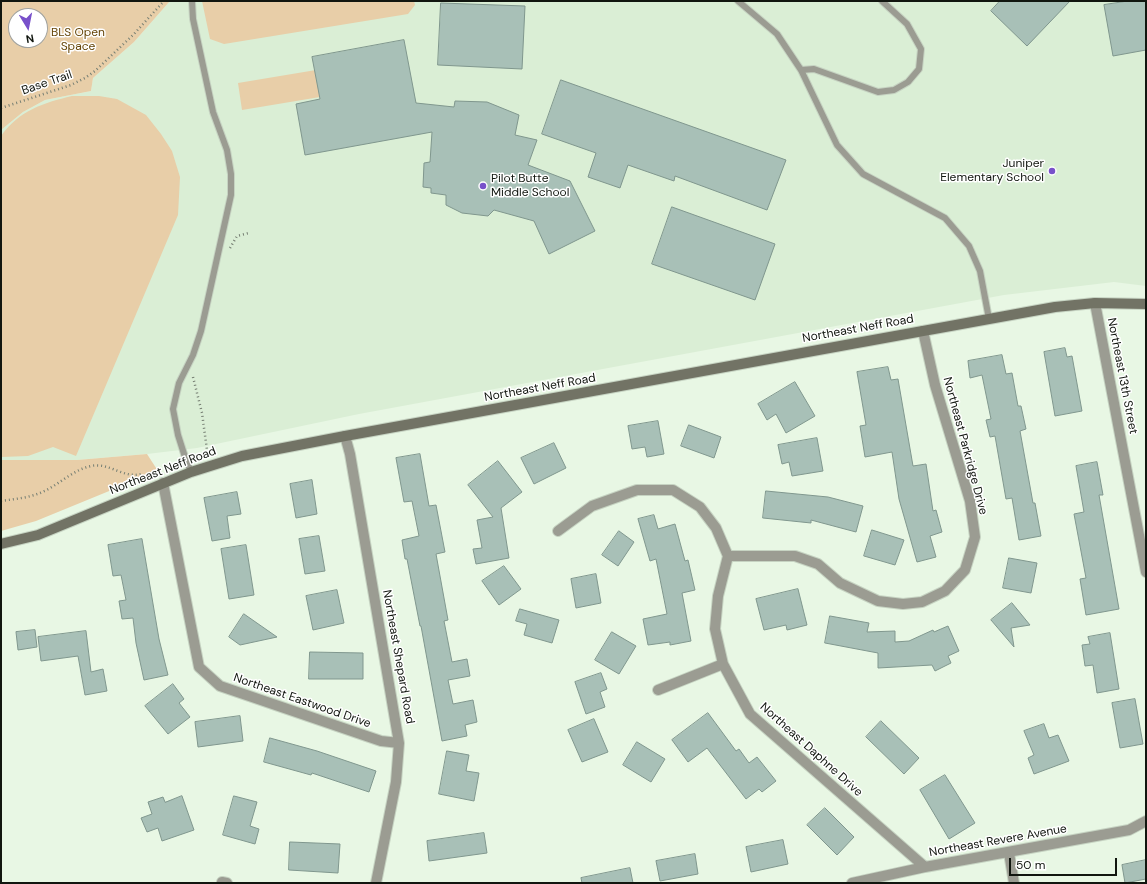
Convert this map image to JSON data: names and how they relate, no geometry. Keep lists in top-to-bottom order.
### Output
{
  "streets": {
    "main road": ["Northeast Neff Road"],
    "street": [
      "Northeast 13th Street",
      "Northeast Parkridge Drive",
      "Northeast Shepard Road",
      "Northeast Eastwood Drive",
      "Northeast Daphne Drive",
      "Northeast Revere Avenue"
    ],
    "path": ["Base Trail"]
  },
  "crossings": [
    ["Northeast Neff Road", "Northeast 13th Street"],
    ["Northeast Neff Road", "Northeast Parkridge Drive"],
    ["Northeast Neff Road", "Northeast Shepard Road"],
    ["Northeast Neff Road", "Northeast Eastwood Drive"],
    ["Northeast Parkridge Drive", "Northeast Daphne Drive"],
    ["Northeast Shepard Road", "Northeast Eastwood Drive"],
    ["Northeast Daphne Drive", "Northeast Revere Avenue"]
  ],
  "parks": ["BLS Open Space"],
  "places": ["Juniper Elementary School", "Pilot Butte Middle School"],
  "scale_bar": "50 m",
  "north": "bottom"
}
